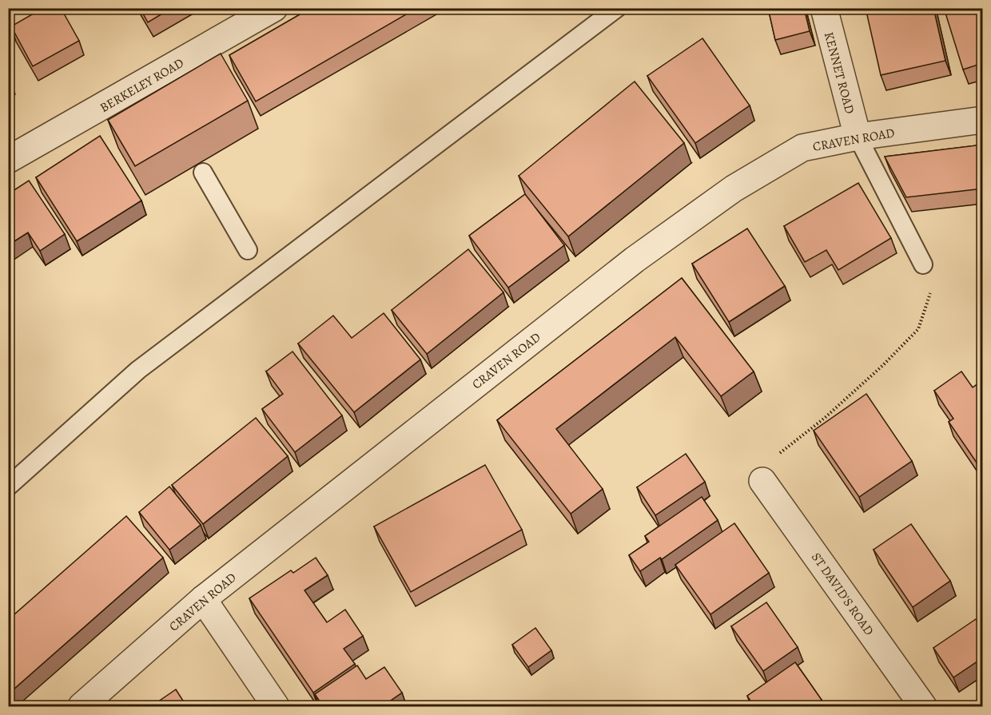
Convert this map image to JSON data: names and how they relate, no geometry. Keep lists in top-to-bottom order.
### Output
{
  "streets": {
    "street": [
      "KENNET ROAD",
      "BERKELEY ROAD",
      "CRAVEN ROAD",
      "ST DAVID'S ROAD"
    ]
  },
  "crossings": [
    ["KENNET ROAD", "CRAVEN ROAD"]
  ]
}
